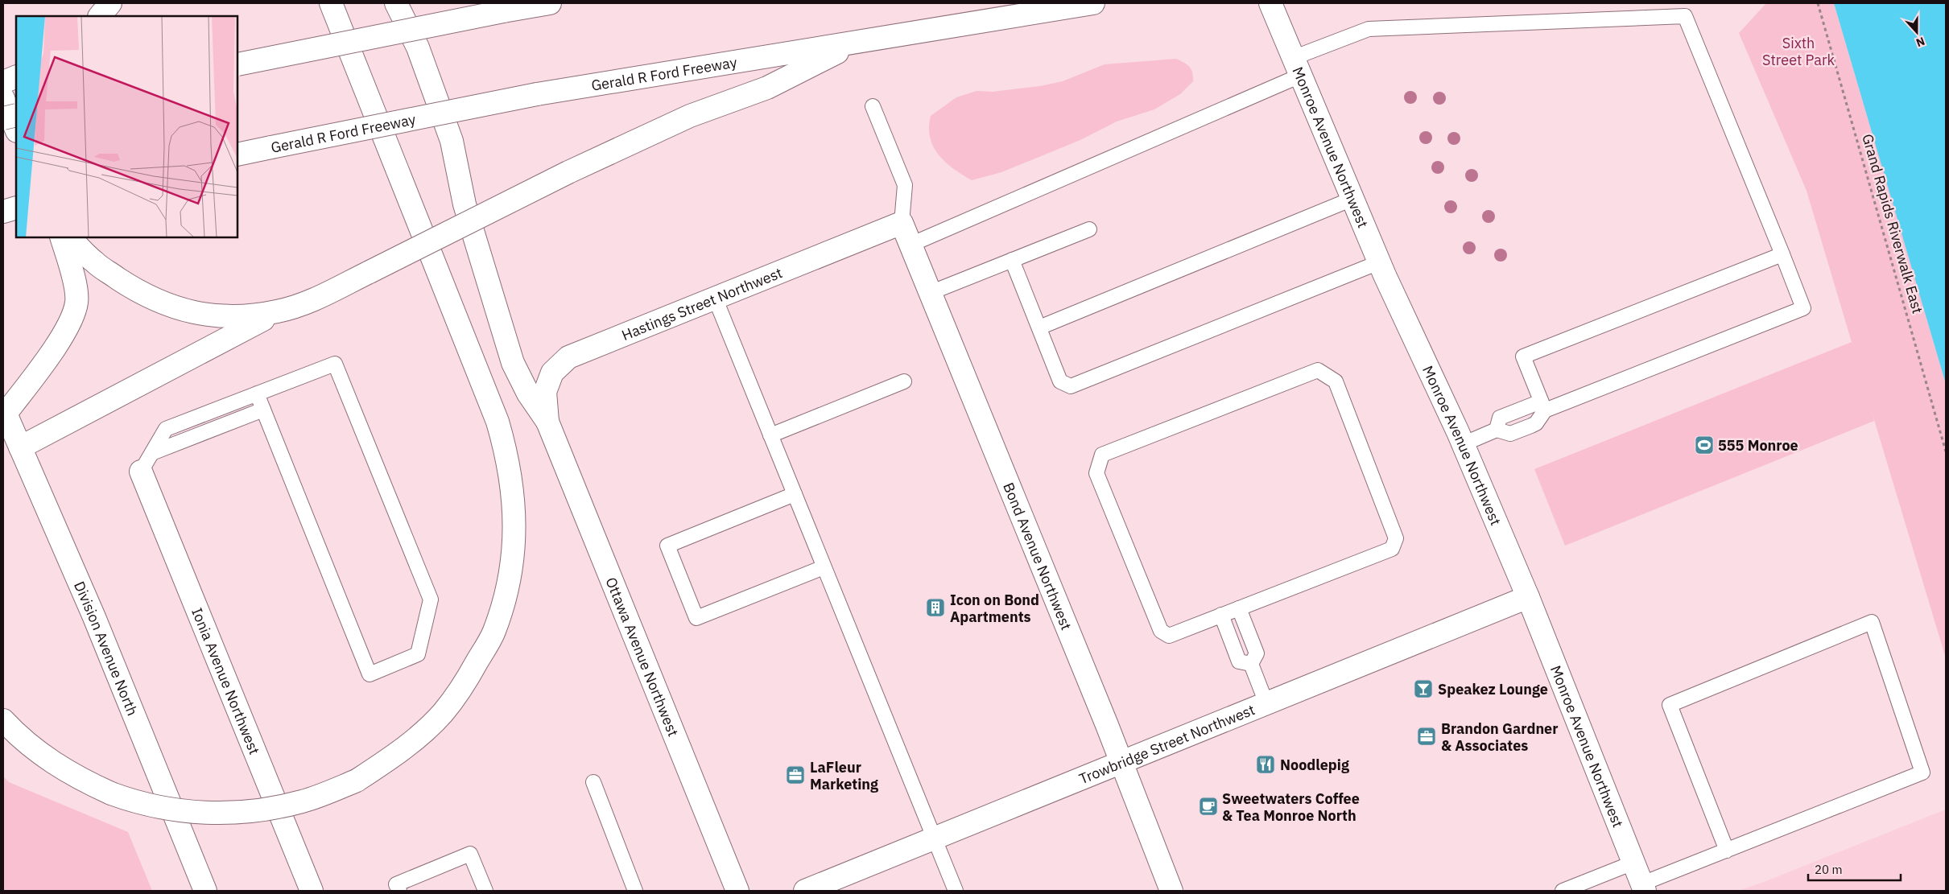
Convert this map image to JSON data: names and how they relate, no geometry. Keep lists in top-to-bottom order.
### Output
{
  "streets": {
    "main road": [
      "Gerald R Ford Freeway",
      "Monroe Avenue Northwest",
      "Hastings Street Northwest",
      "Bond Avenue Northwest",
      "Division Avenue North",
      "Ottawa Avenue Northwest",
      "Ionia Avenue Northwest",
      "Trowbridge Street Northwest"
    ],
    "path": ["Grand Rapids Riverwalk East"]
  },
  "crossings": [
    ["Monroe Avenue Northwest", "Trowbridge Street Northwest"],
    ["Hastings Street Northwest", "Bond Avenue Northwest"],
    ["Hastings Street Northwest", "Ottawa Avenue Northwest"],
    ["Bond Avenue Northwest", "Trowbridge Street Northwest"]
  ],
  "parks": ["Sixth Street Park"],
  "places": {
    "sports": ["555 Monroe"],
    "building": ["Icon on Bond Apartments"],
    "bar": ["Speakez Lounge"],
    "office": ["Brandon Gardner & Associates", "LaFleur Marketing"],
    "restaurant": ["Noodlepig"],
    "cafe": ["Sweetwaters Coffee & Tea Monroe North"]
  },
  "scale_bar": "20 m",
  "north": "bottom"
}
